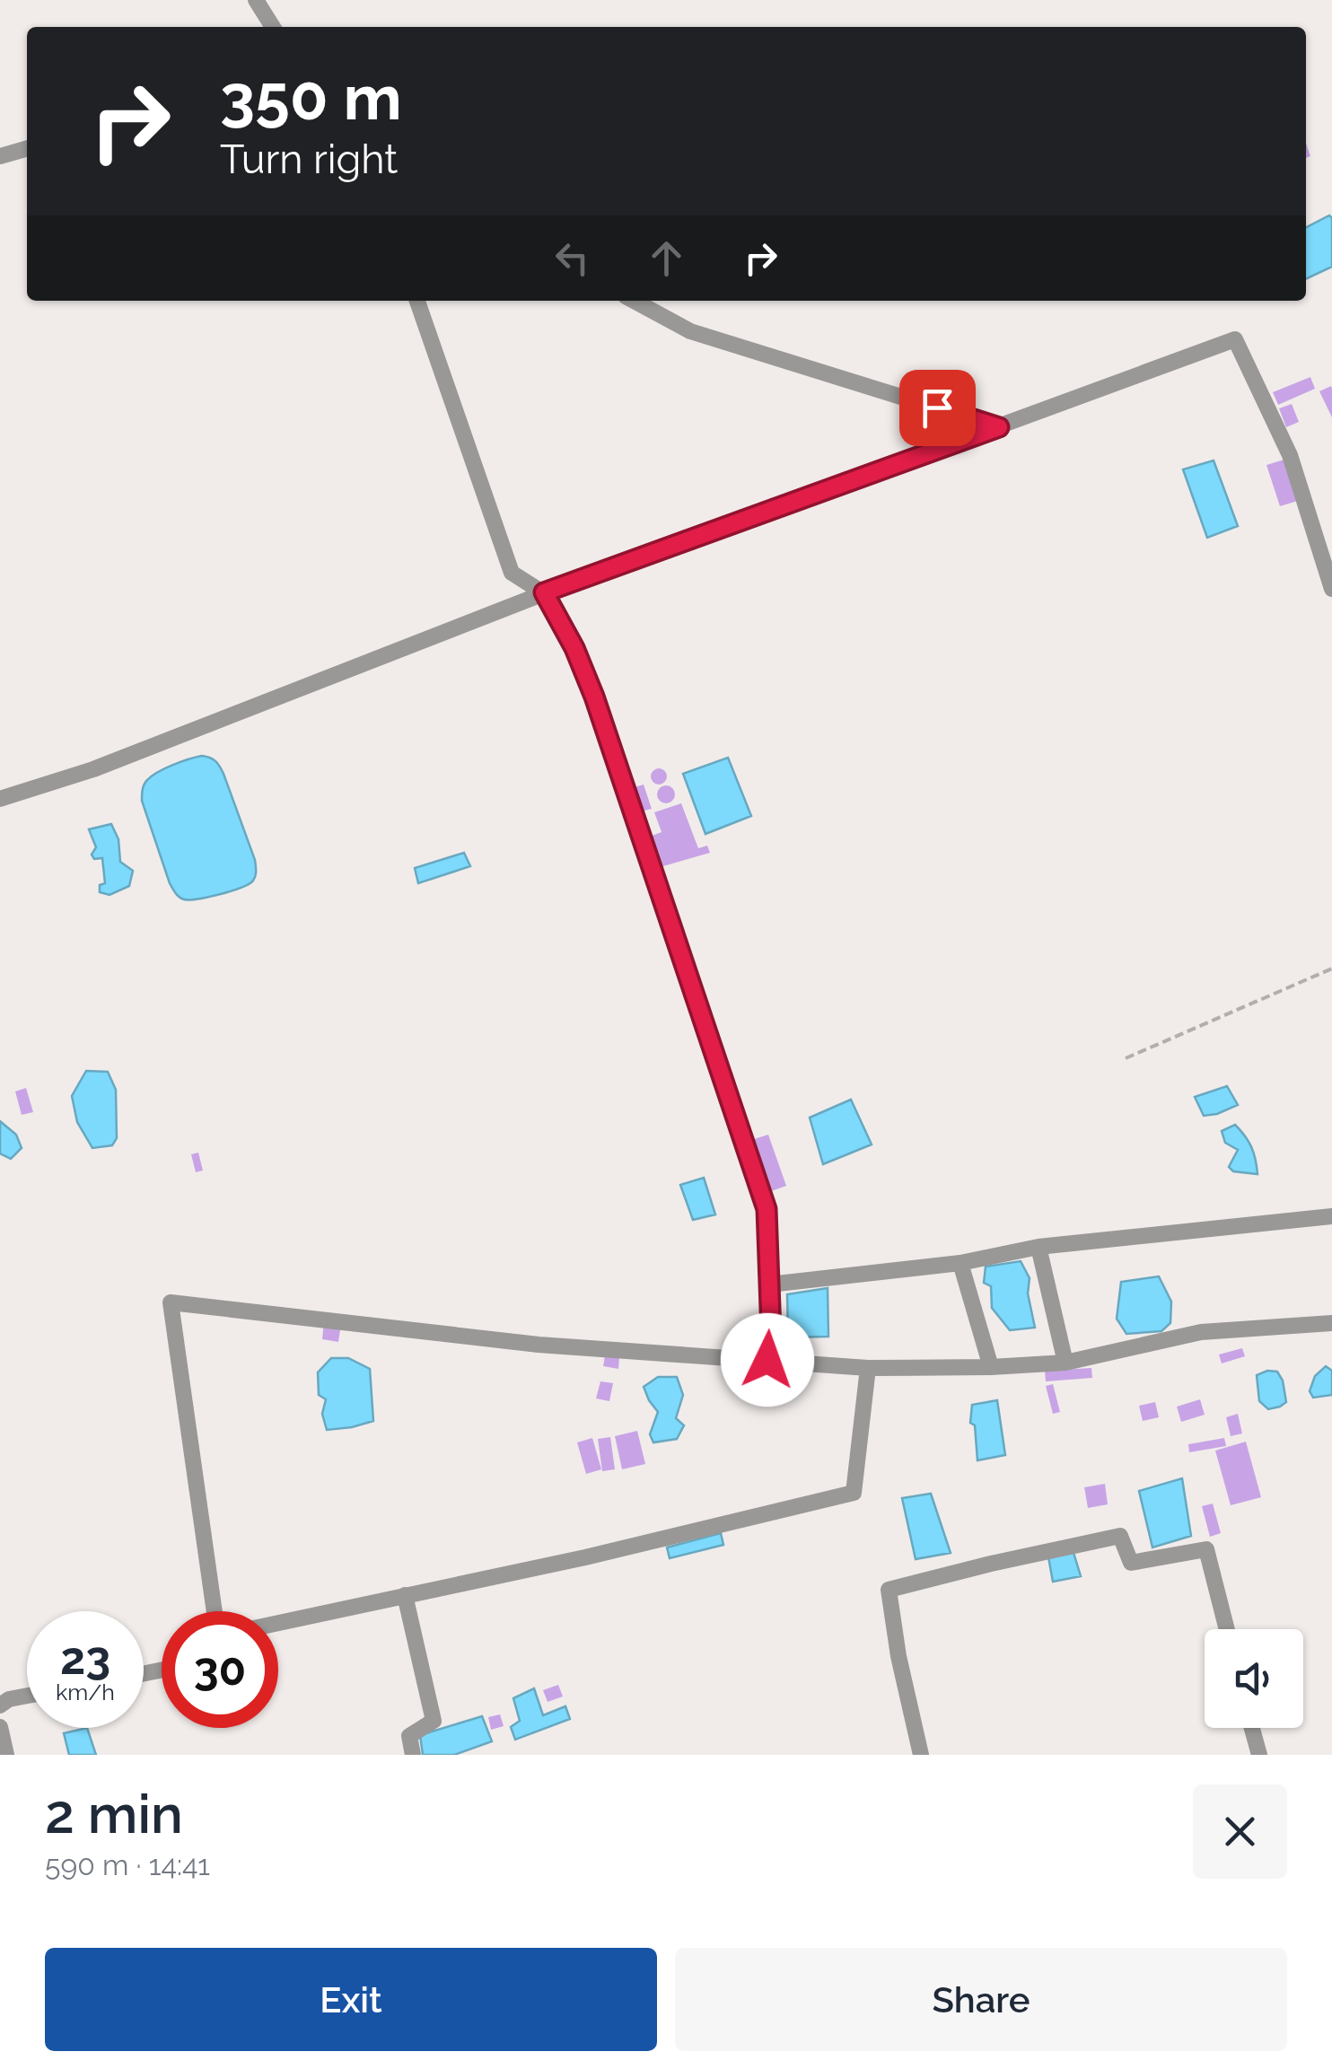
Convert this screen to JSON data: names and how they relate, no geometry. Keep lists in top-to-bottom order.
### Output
{
  "page": {
    "turn": ["350 m", "Turn right"],
    "speed": "23 km/h",
    "limit": "30",
    "heading": ["2 min", "590 m · 14:41"],
    "buttons": ["Exit", "Share"]
  }
}
